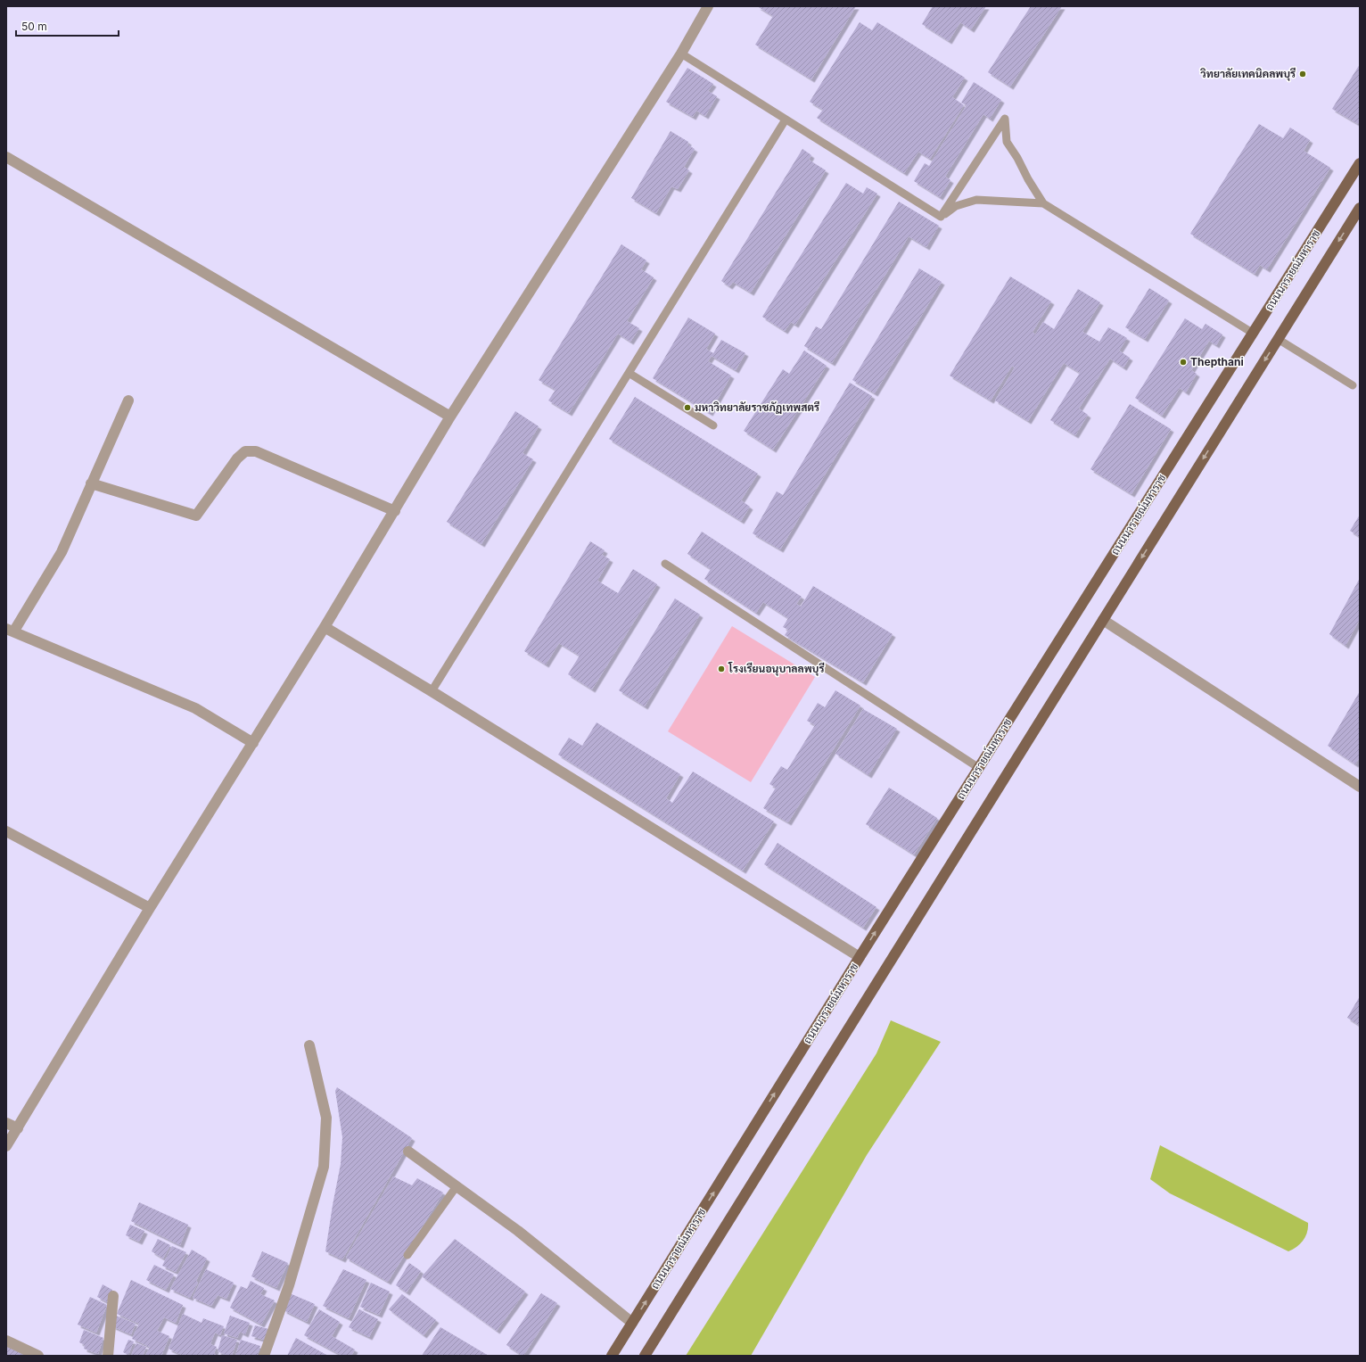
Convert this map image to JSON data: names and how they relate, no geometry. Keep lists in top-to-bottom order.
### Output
{
  "streets": {
    "main road": ["ถนนนารายณ์มหาราช"]
  },
  "places": [
    "วิทยาลัยเทคนิคลพบุรี",
    "Thepthani",
    "มหาวิทยาลัยราชภัฏเทพสตรี",
    "โรงเรียนอนุบาลลพบุรี"
  ],
  "scale_bar": "50 m"
}
